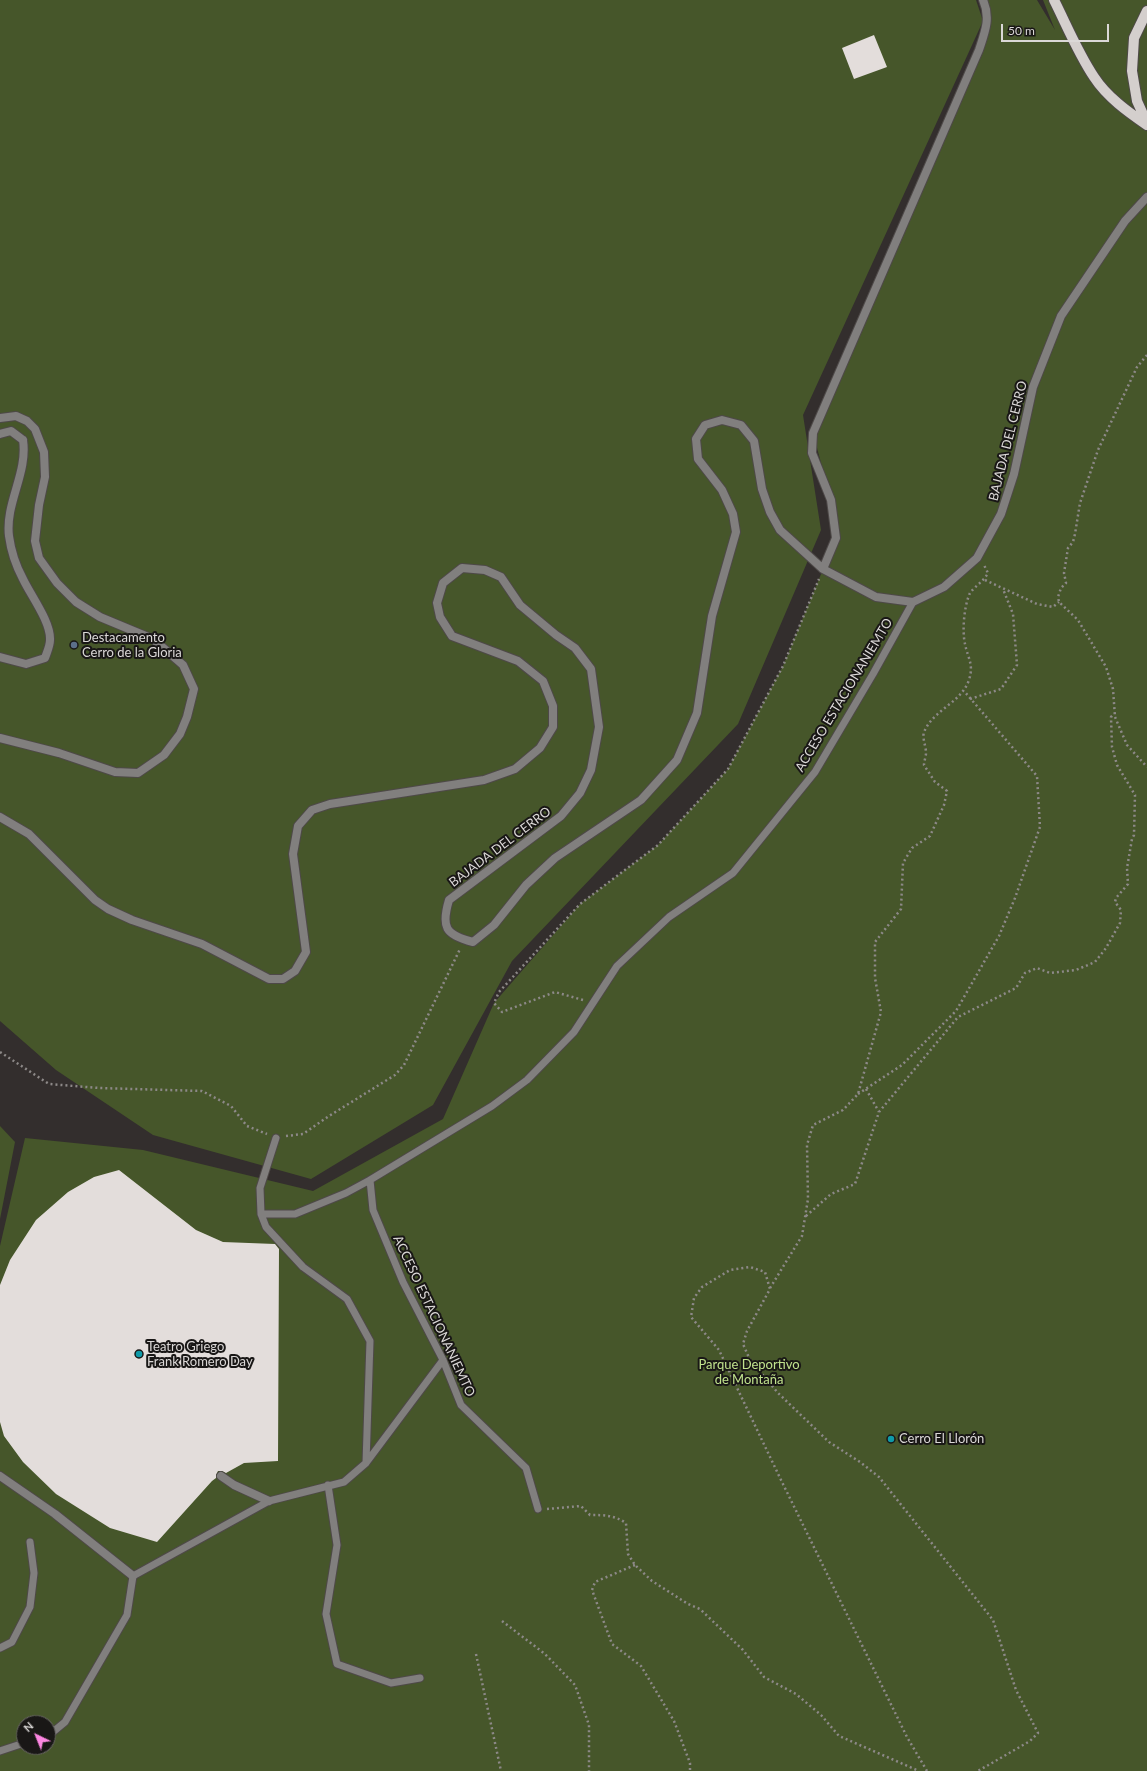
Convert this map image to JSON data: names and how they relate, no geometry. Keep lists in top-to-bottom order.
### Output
{
  "streets": {
    "street": ["BAJADA DEL CERRO"],
    "lane": ["ACCESO ESTACIONANIEMTO"]
  },
  "crossings": [
    ["BAJADA DEL CERRO", "ACCESO ESTACIONANIEMTO"]
  ],
  "parks": ["Parque Deportivo de Montaña"],
  "places": ["Destacamento Cerro de la Gloria", "Teatro Griego Frank Romero Day", "Cerro El Llorón"],
  "scale_bar": "50 m",
  "north": "top left"
}
